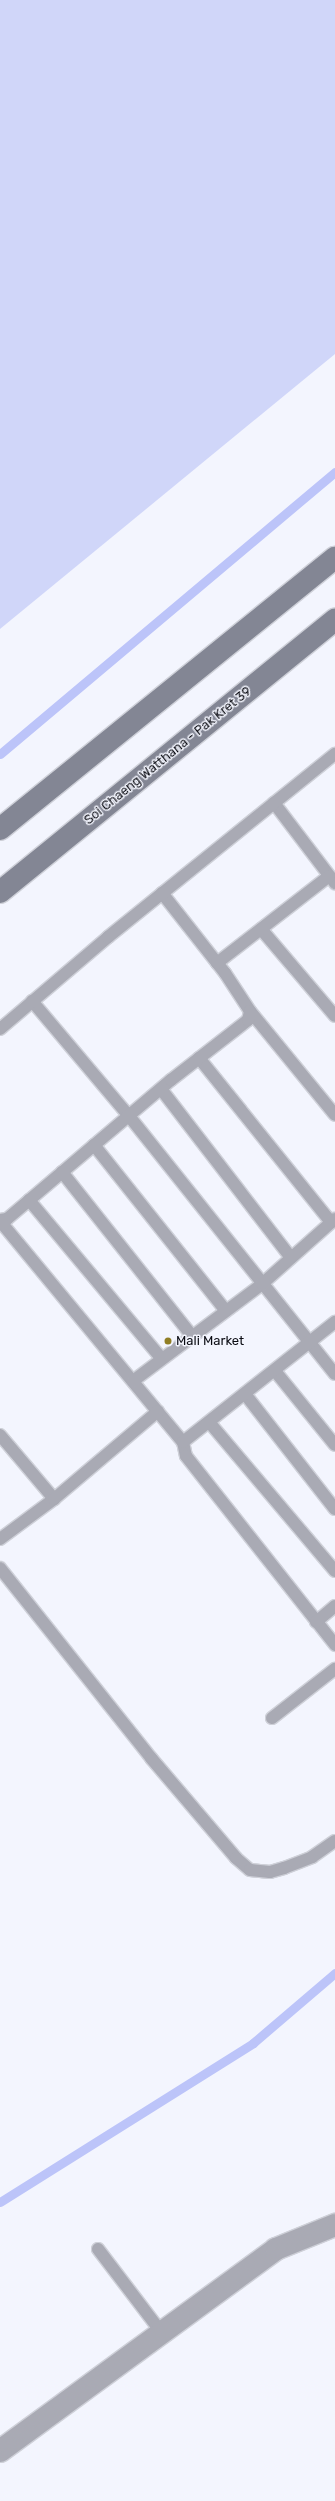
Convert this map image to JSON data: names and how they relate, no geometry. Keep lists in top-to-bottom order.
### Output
{
  "streets": {
    "main road": ["Soi Chaeng Watthana - Pak Kret 39"]
  },
  "places": ["Mali Market"]
}
